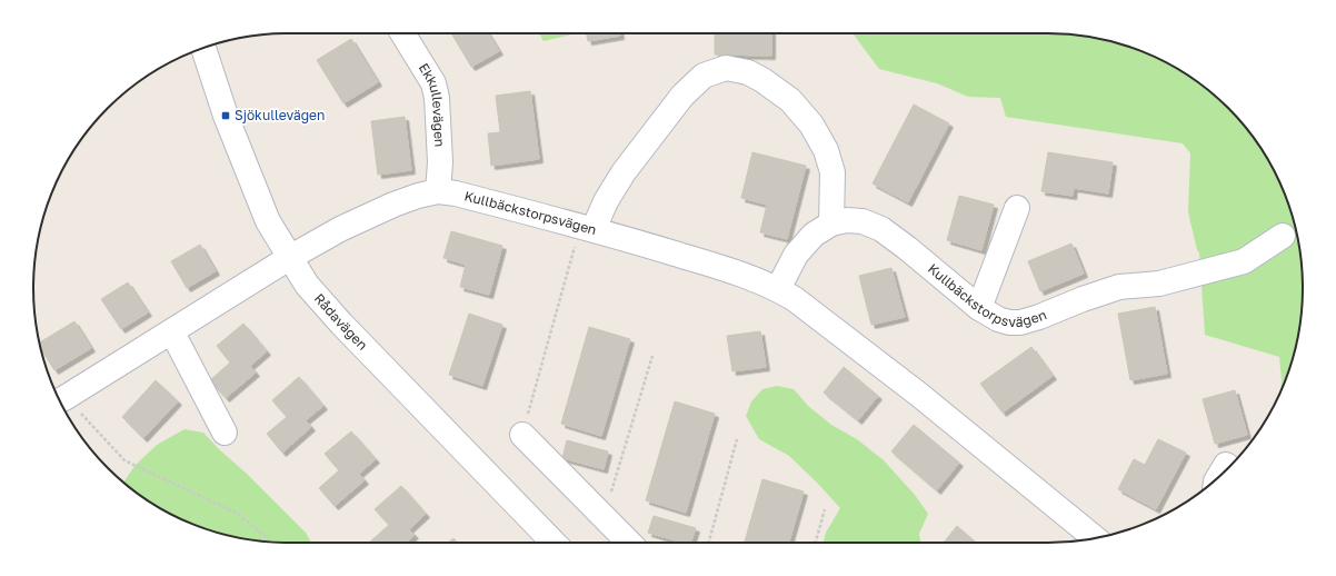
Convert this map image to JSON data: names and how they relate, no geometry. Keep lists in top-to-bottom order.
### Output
{
  "streets": {
    "street": ["Ekkullevägen", "Kullbäckstorpsvägen", "Rådavägen"]
  },
  "crossings": [
    ["Ekkullevägen", "Kullbäckstorpsvägen"],
    ["Kullbäckstorpsvägen", "Rådavägen"]
  ],
  "places": {
    "transit": ["Sjökullevägen"]
  }
}
